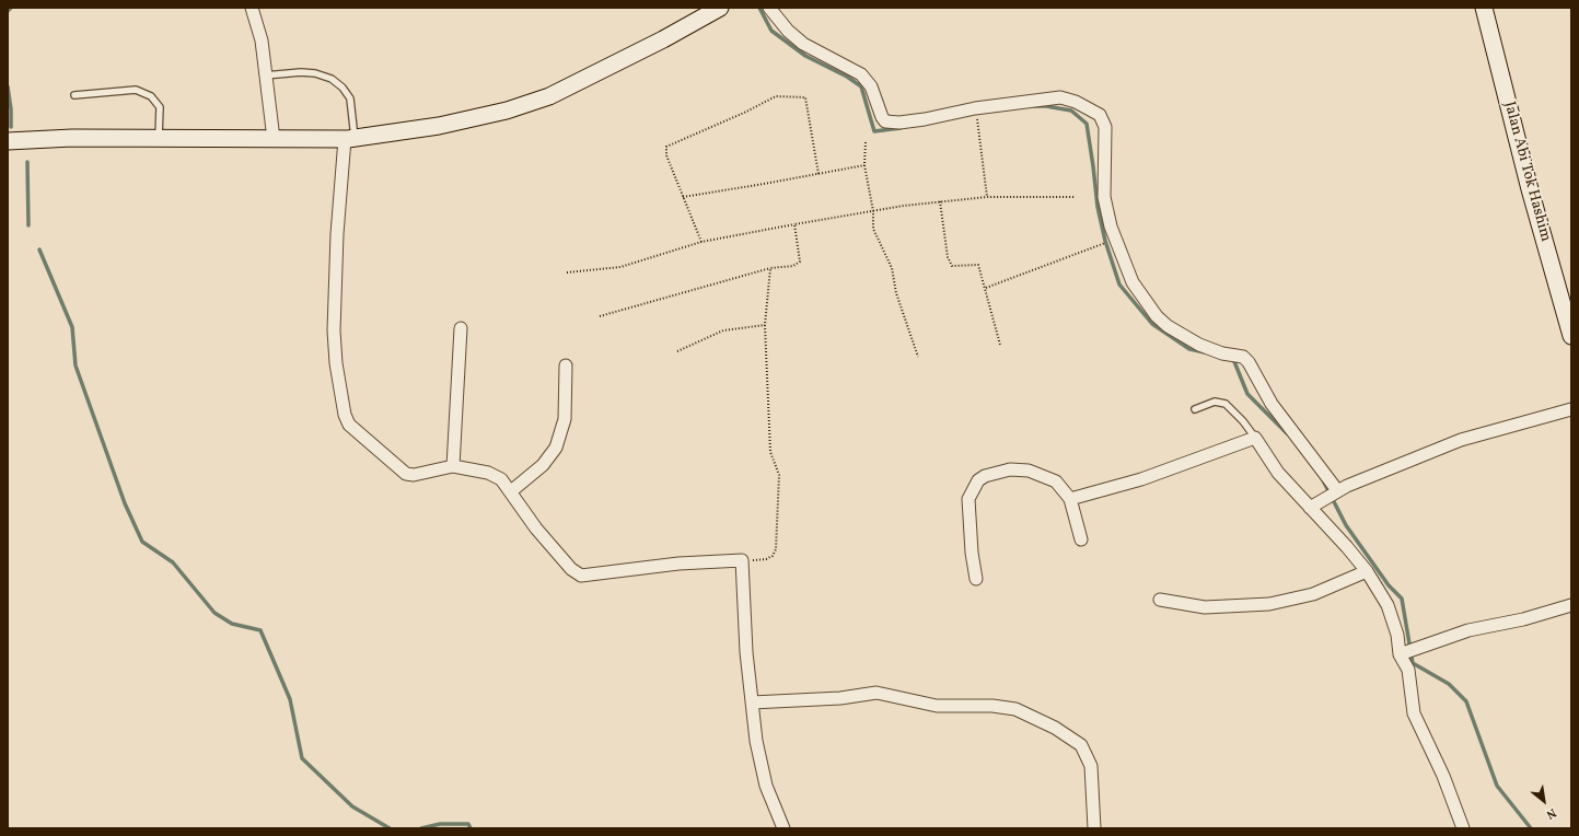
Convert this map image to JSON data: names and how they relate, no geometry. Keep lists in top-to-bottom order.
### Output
{
  "streets": {
    "street": ["Jalan Abi Tok Hashim"]
  },
  "north": "bottom right"
}
